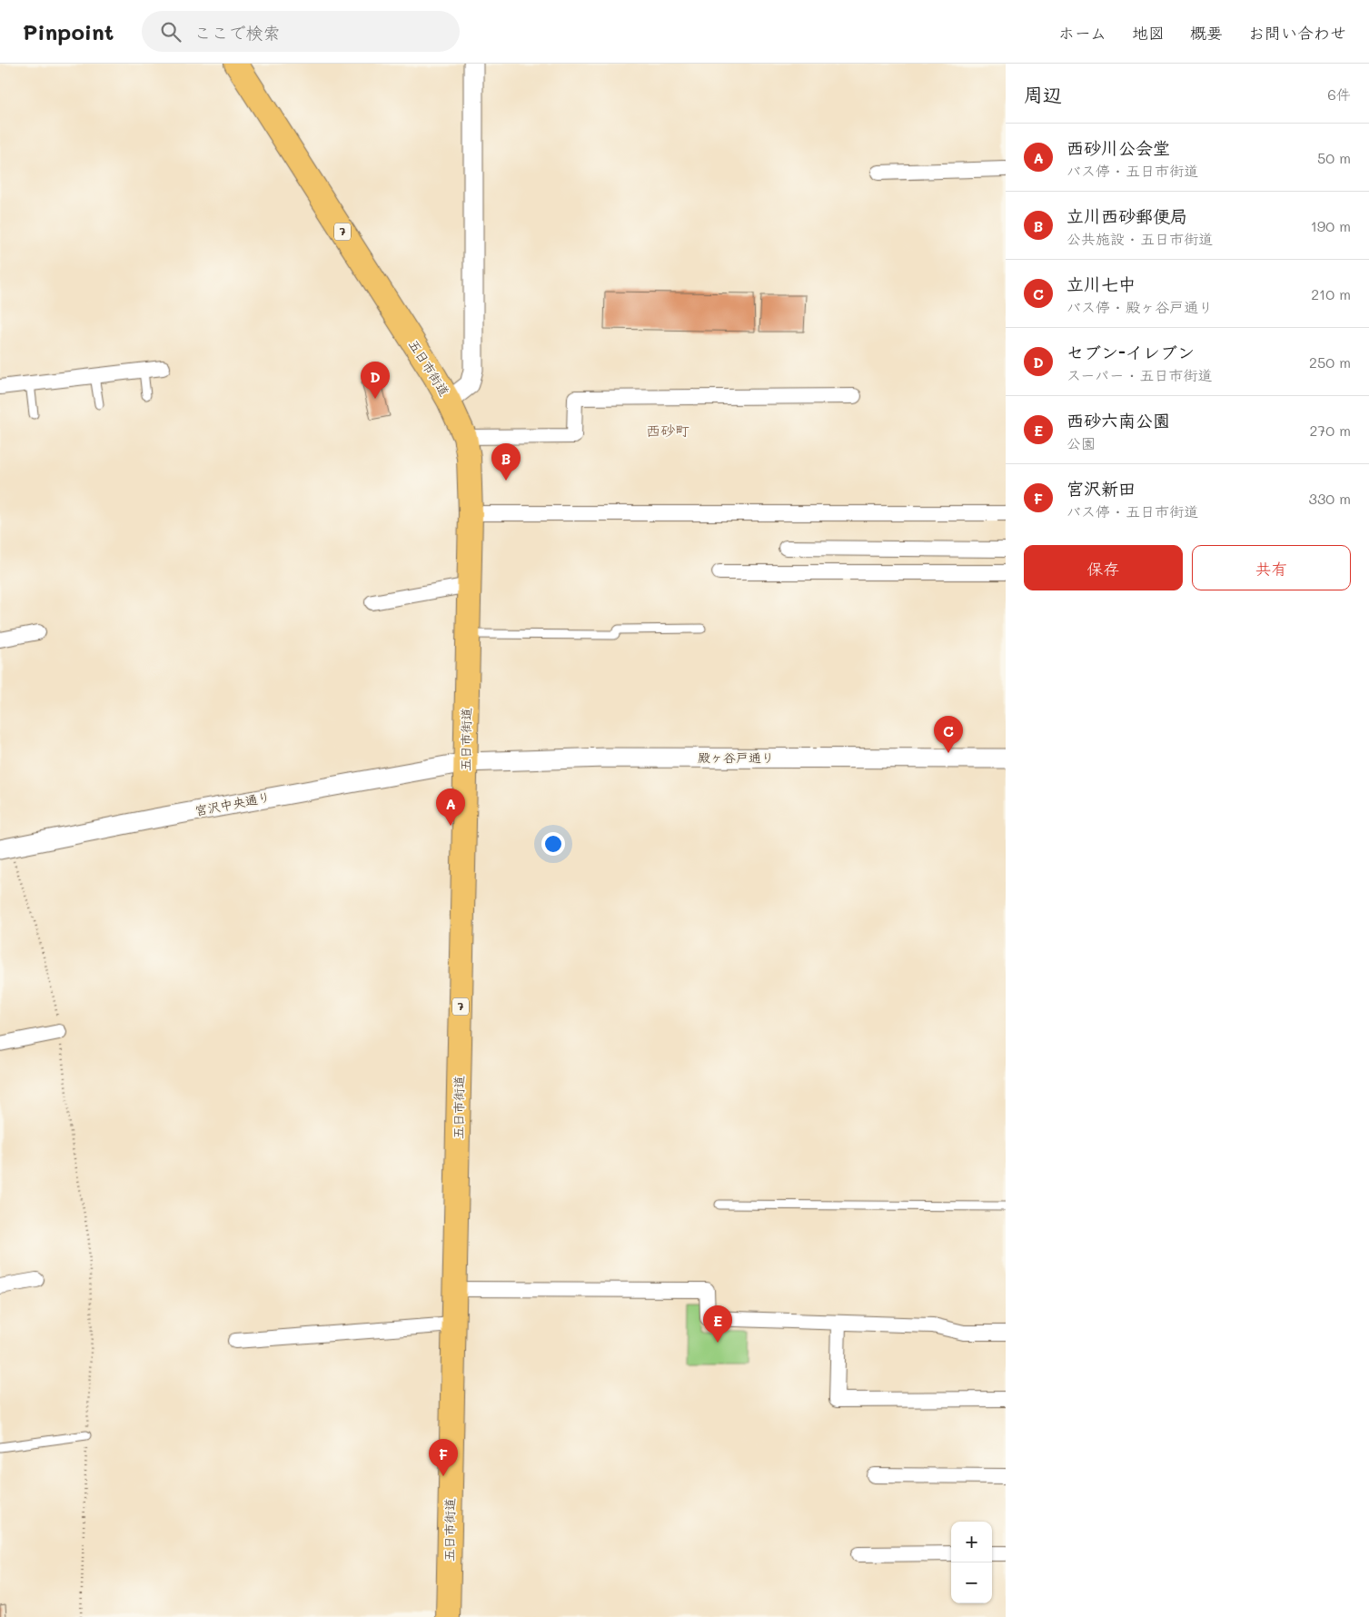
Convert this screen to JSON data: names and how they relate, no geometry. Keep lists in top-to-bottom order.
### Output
{
  "streets": {
    "main road": ["7", "五日市街道"],
    "street": ["殿ヶ谷戸通り", "宮沢中央通り"]
  },
  "crossings": [
    ["五日市街道", "殿ヶ谷戸通り"],
    ["五日市街道", "宮沢中央通り"],
    ["殿ヶ谷戸通り", "宮沢中央通り"]
  ],
  "districts": ["西砂町"],
  "page": {
    "header": "Pinpoint",
    "search": "ここで検索",
    "nav": [
      "ホーム",
      "地図",
      "概要",
      "お問い合わせ"
    ],
    "heading": ["周辺", "6件"],
    "list": [
      {
        "mark": "A",
        "name": "西砂川公会堂",
        "note": "バス停 · 五日市街道",
        "value": "50 m"
      },
      {
        "mark": "B",
        "name": "立川西砂郵便局",
        "note": "公共施設 · 五日市街道",
        "value": "190 m"
      },
      {
        "mark": "C",
        "name": "立川七中",
        "note": "バス停 · 殿ヶ谷戸通り",
        "value": "210 m"
      },
      {
        "mark": "D",
        "name": "セブン-イレブン",
        "note": "スーパー · 五日市街道",
        "value": "250 m"
      },
      {
        "mark": "E",
        "name": "西砂六南公園",
        "note": "公園",
        "value": "270 m"
      },
      {
        "mark": "F",
        "name": "宮沢新田",
        "note": "バス停 · 五日市街道",
        "value": "330 m"
      }
    ],
    "pins": [
      "D",
      "B",
      "C",
      "A",
      "E",
      "F"
    ],
    "buttons": ["保存", "共有"],
    "map_buttons": ["+", "−"]
  }
}
